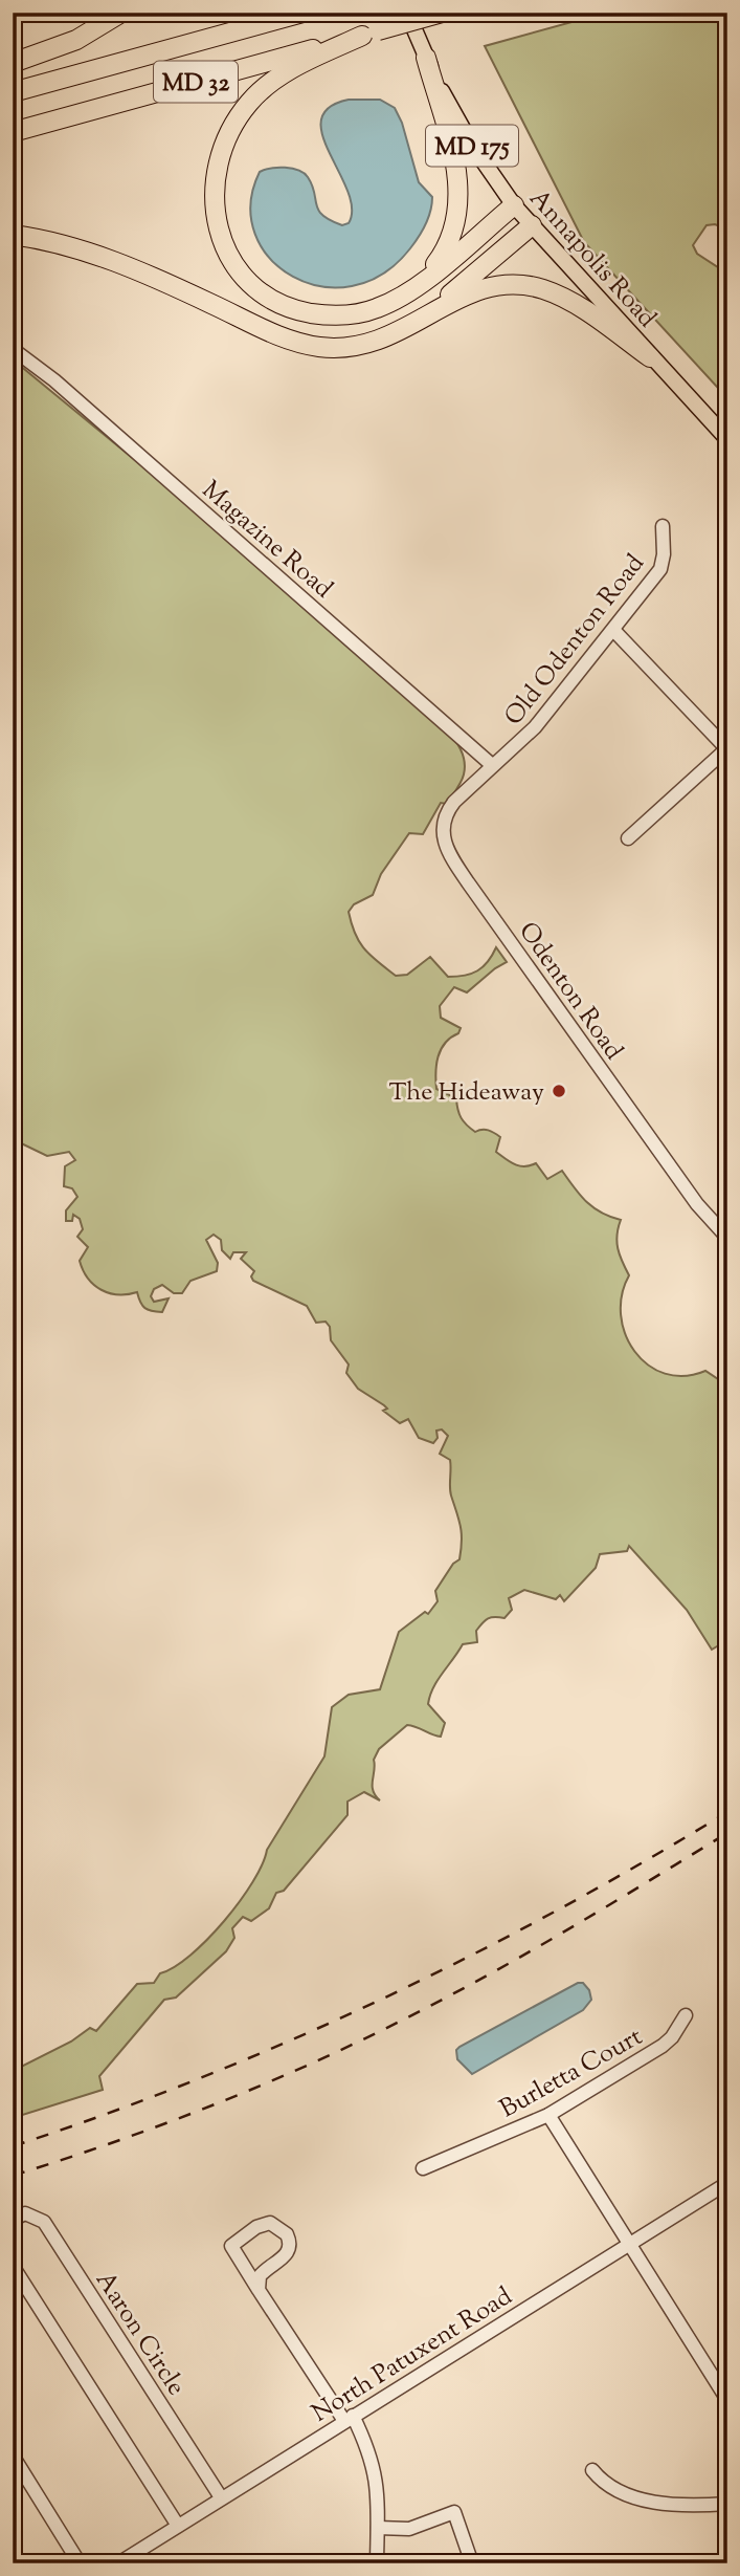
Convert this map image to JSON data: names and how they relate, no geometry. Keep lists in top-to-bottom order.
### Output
{
  "streets": {
    "highway": ["MD 32"],
    "main road": ["MD 175", "Annapolis Road"],
    "street": [
      "Magazine Road",
      "Old Odenton Road",
      "Odenton Road",
      "Burletta Court",
      "Aaron Circle",
      "North Patuxent Road"
    ]
  },
  "crossings": [
    ["Magazine Road", "Old Odenton Road"],
    ["Magazine Road", "Odenton Road"],
    ["Old Odenton Road", "Odenton Road"],
    ["Aaron Circle", "North Patuxent Road"]
  ],
  "places": ["The Hideaway"]
}
